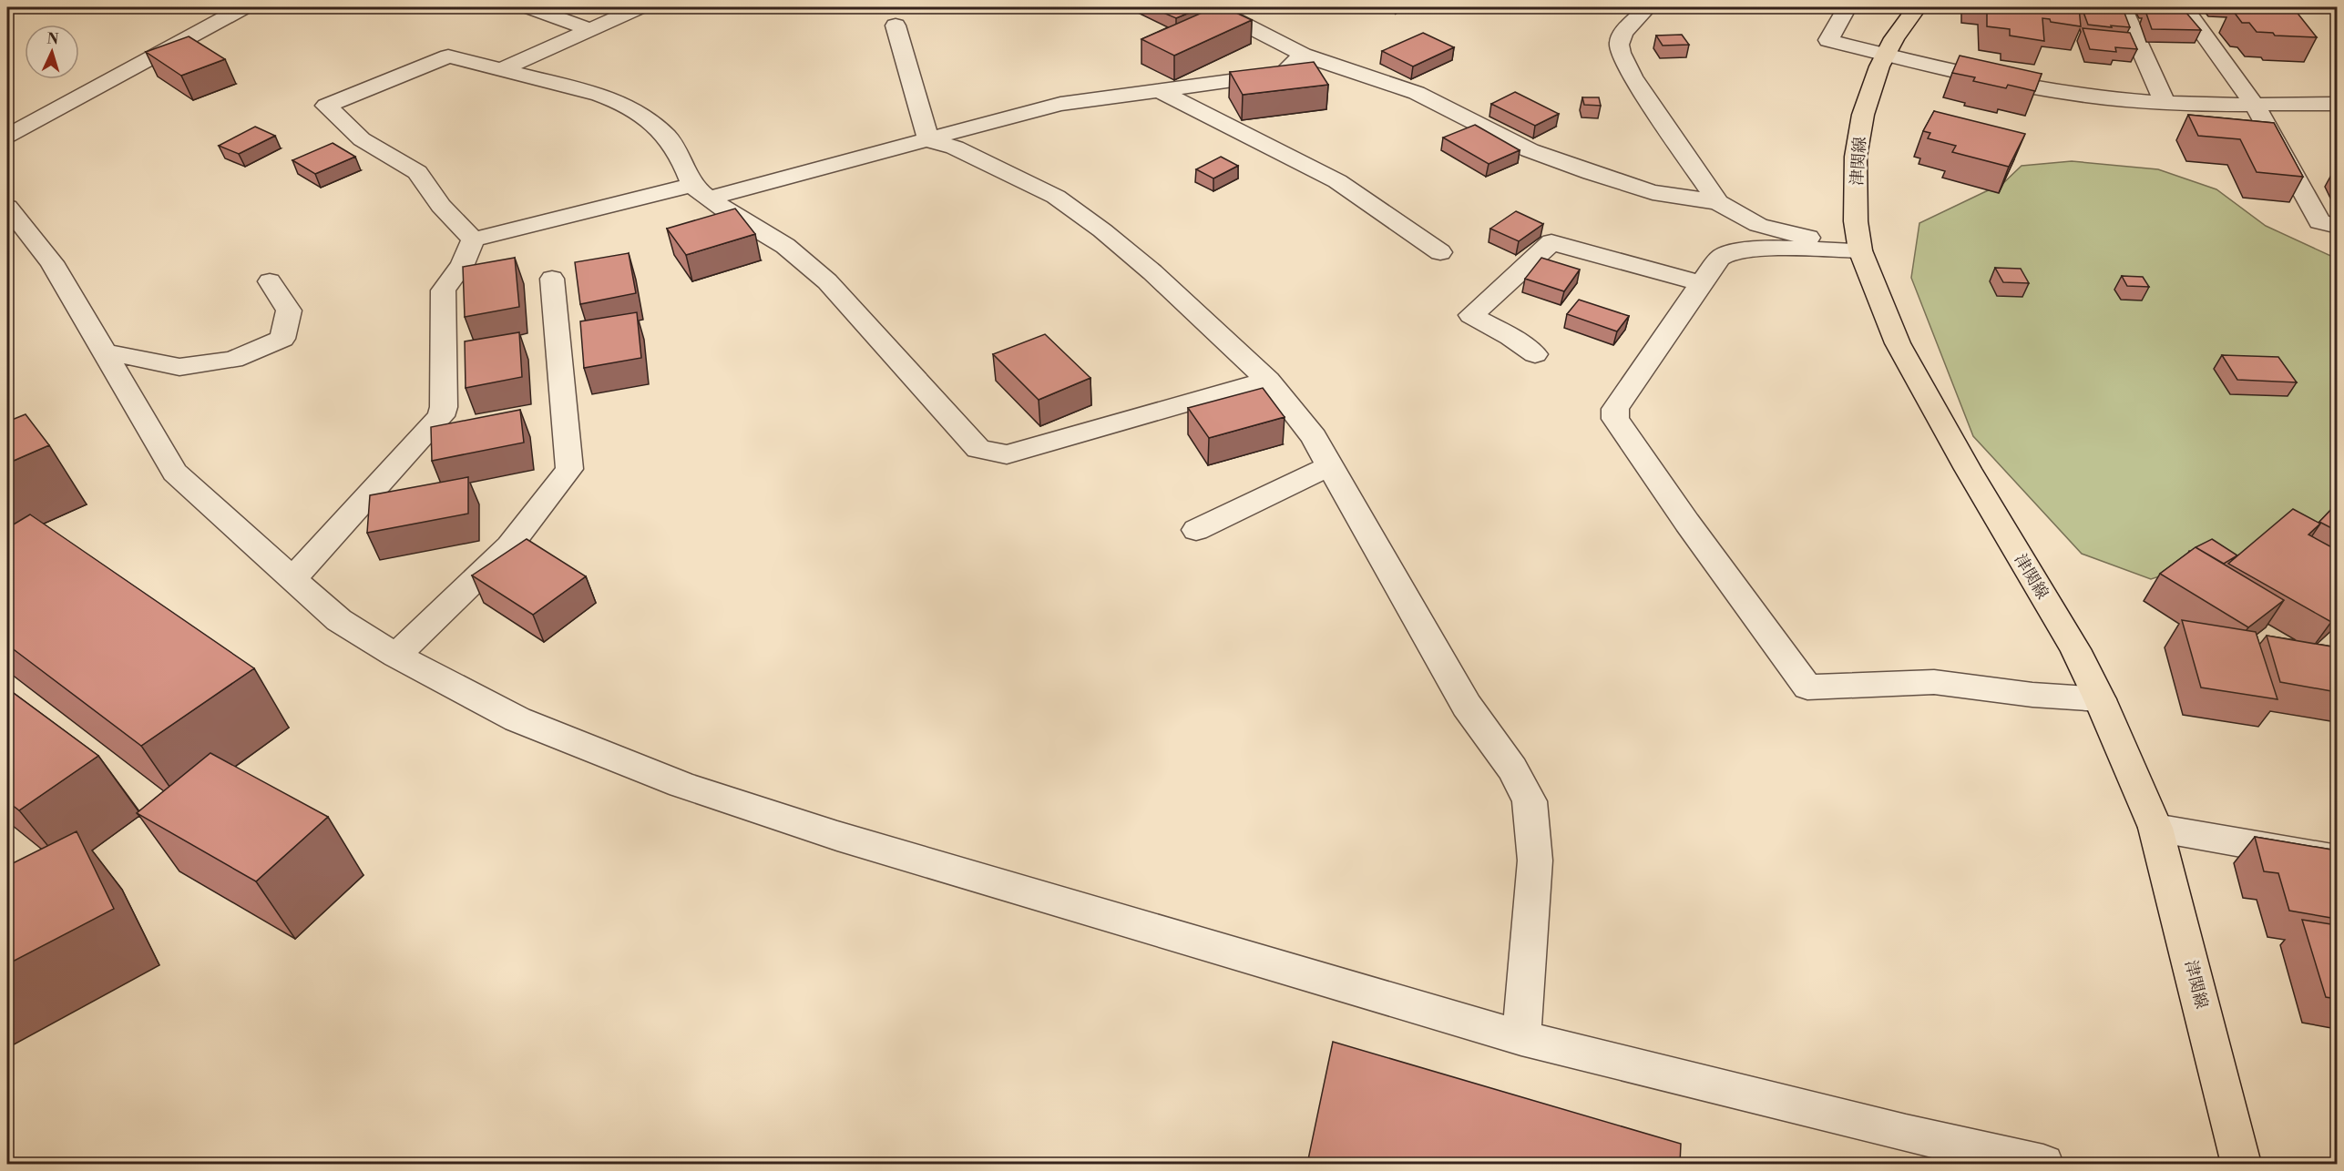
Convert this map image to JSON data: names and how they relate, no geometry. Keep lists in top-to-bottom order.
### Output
{
  "streets": {
    "main road": ["津関線"]
  },
  "north": "top"
}
